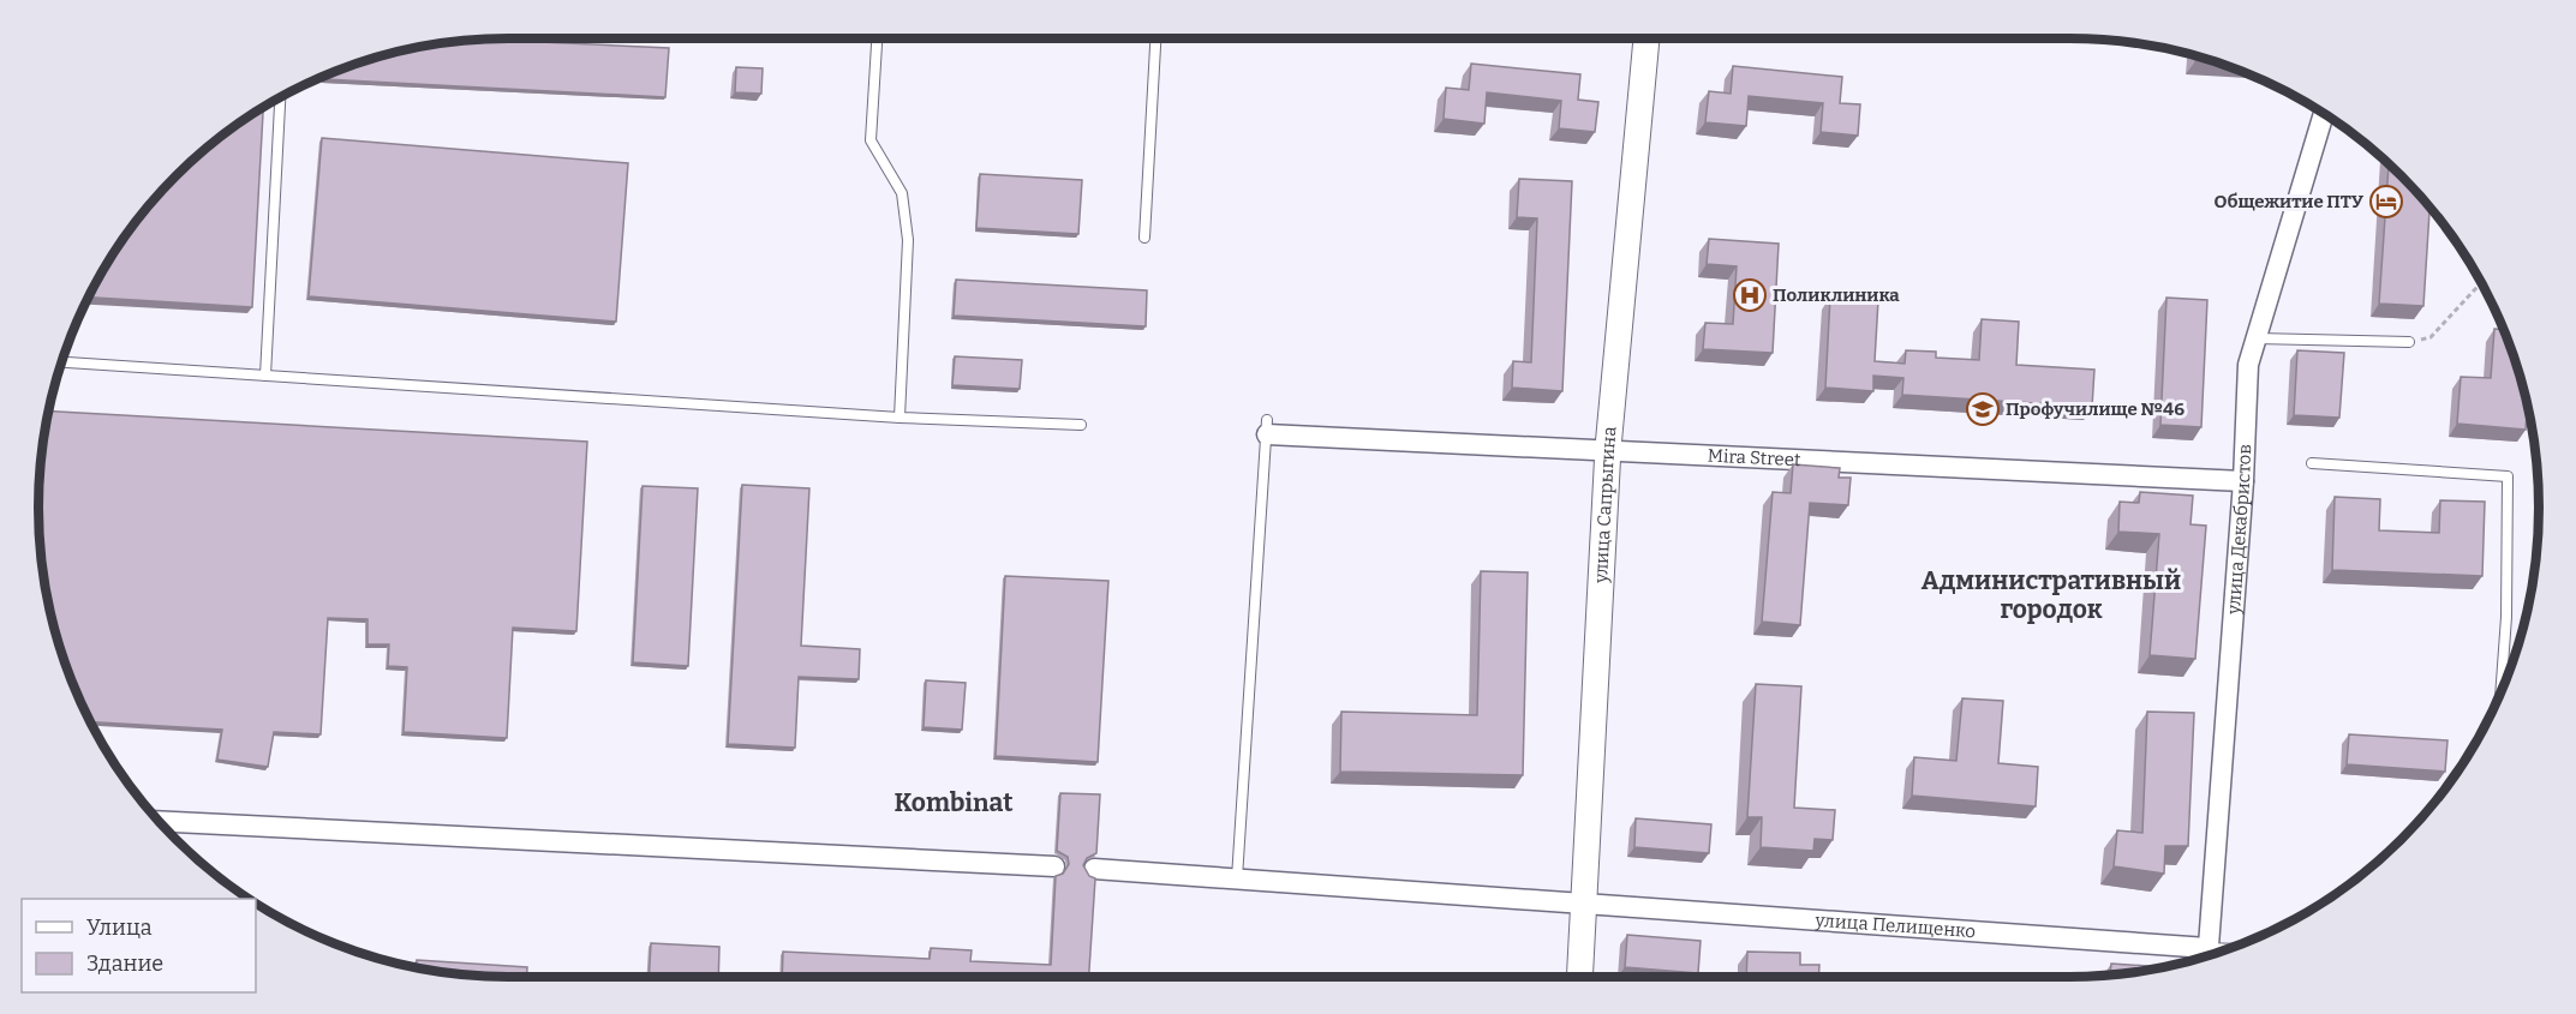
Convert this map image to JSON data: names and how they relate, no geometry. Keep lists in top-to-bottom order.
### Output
{
  "streets": {
    "street": [
      "Mira Street",
      "улица Сапрыгина",
      "улица Декабристов",
      "улица Пелищенко"
    ]
  },
  "crossings": [
    ["Mira Street", "улица Сапрыгина"],
    ["Mira Street", "улица Декабристов"],
    ["улица Сапрыгина", "улица Пелищенко"],
    ["улица Декабристов", "улица Пелищенко"]
  ],
  "districts": ["Административный городок", "Kombinat"],
  "places": {
    "hotel": ["Общежитие ПТУ"],
    "hospital": ["Поликлиника"],
    "school or university": ["Профучилище №46"]
  },
  "legend": ["Улица", "Здание"]
}
